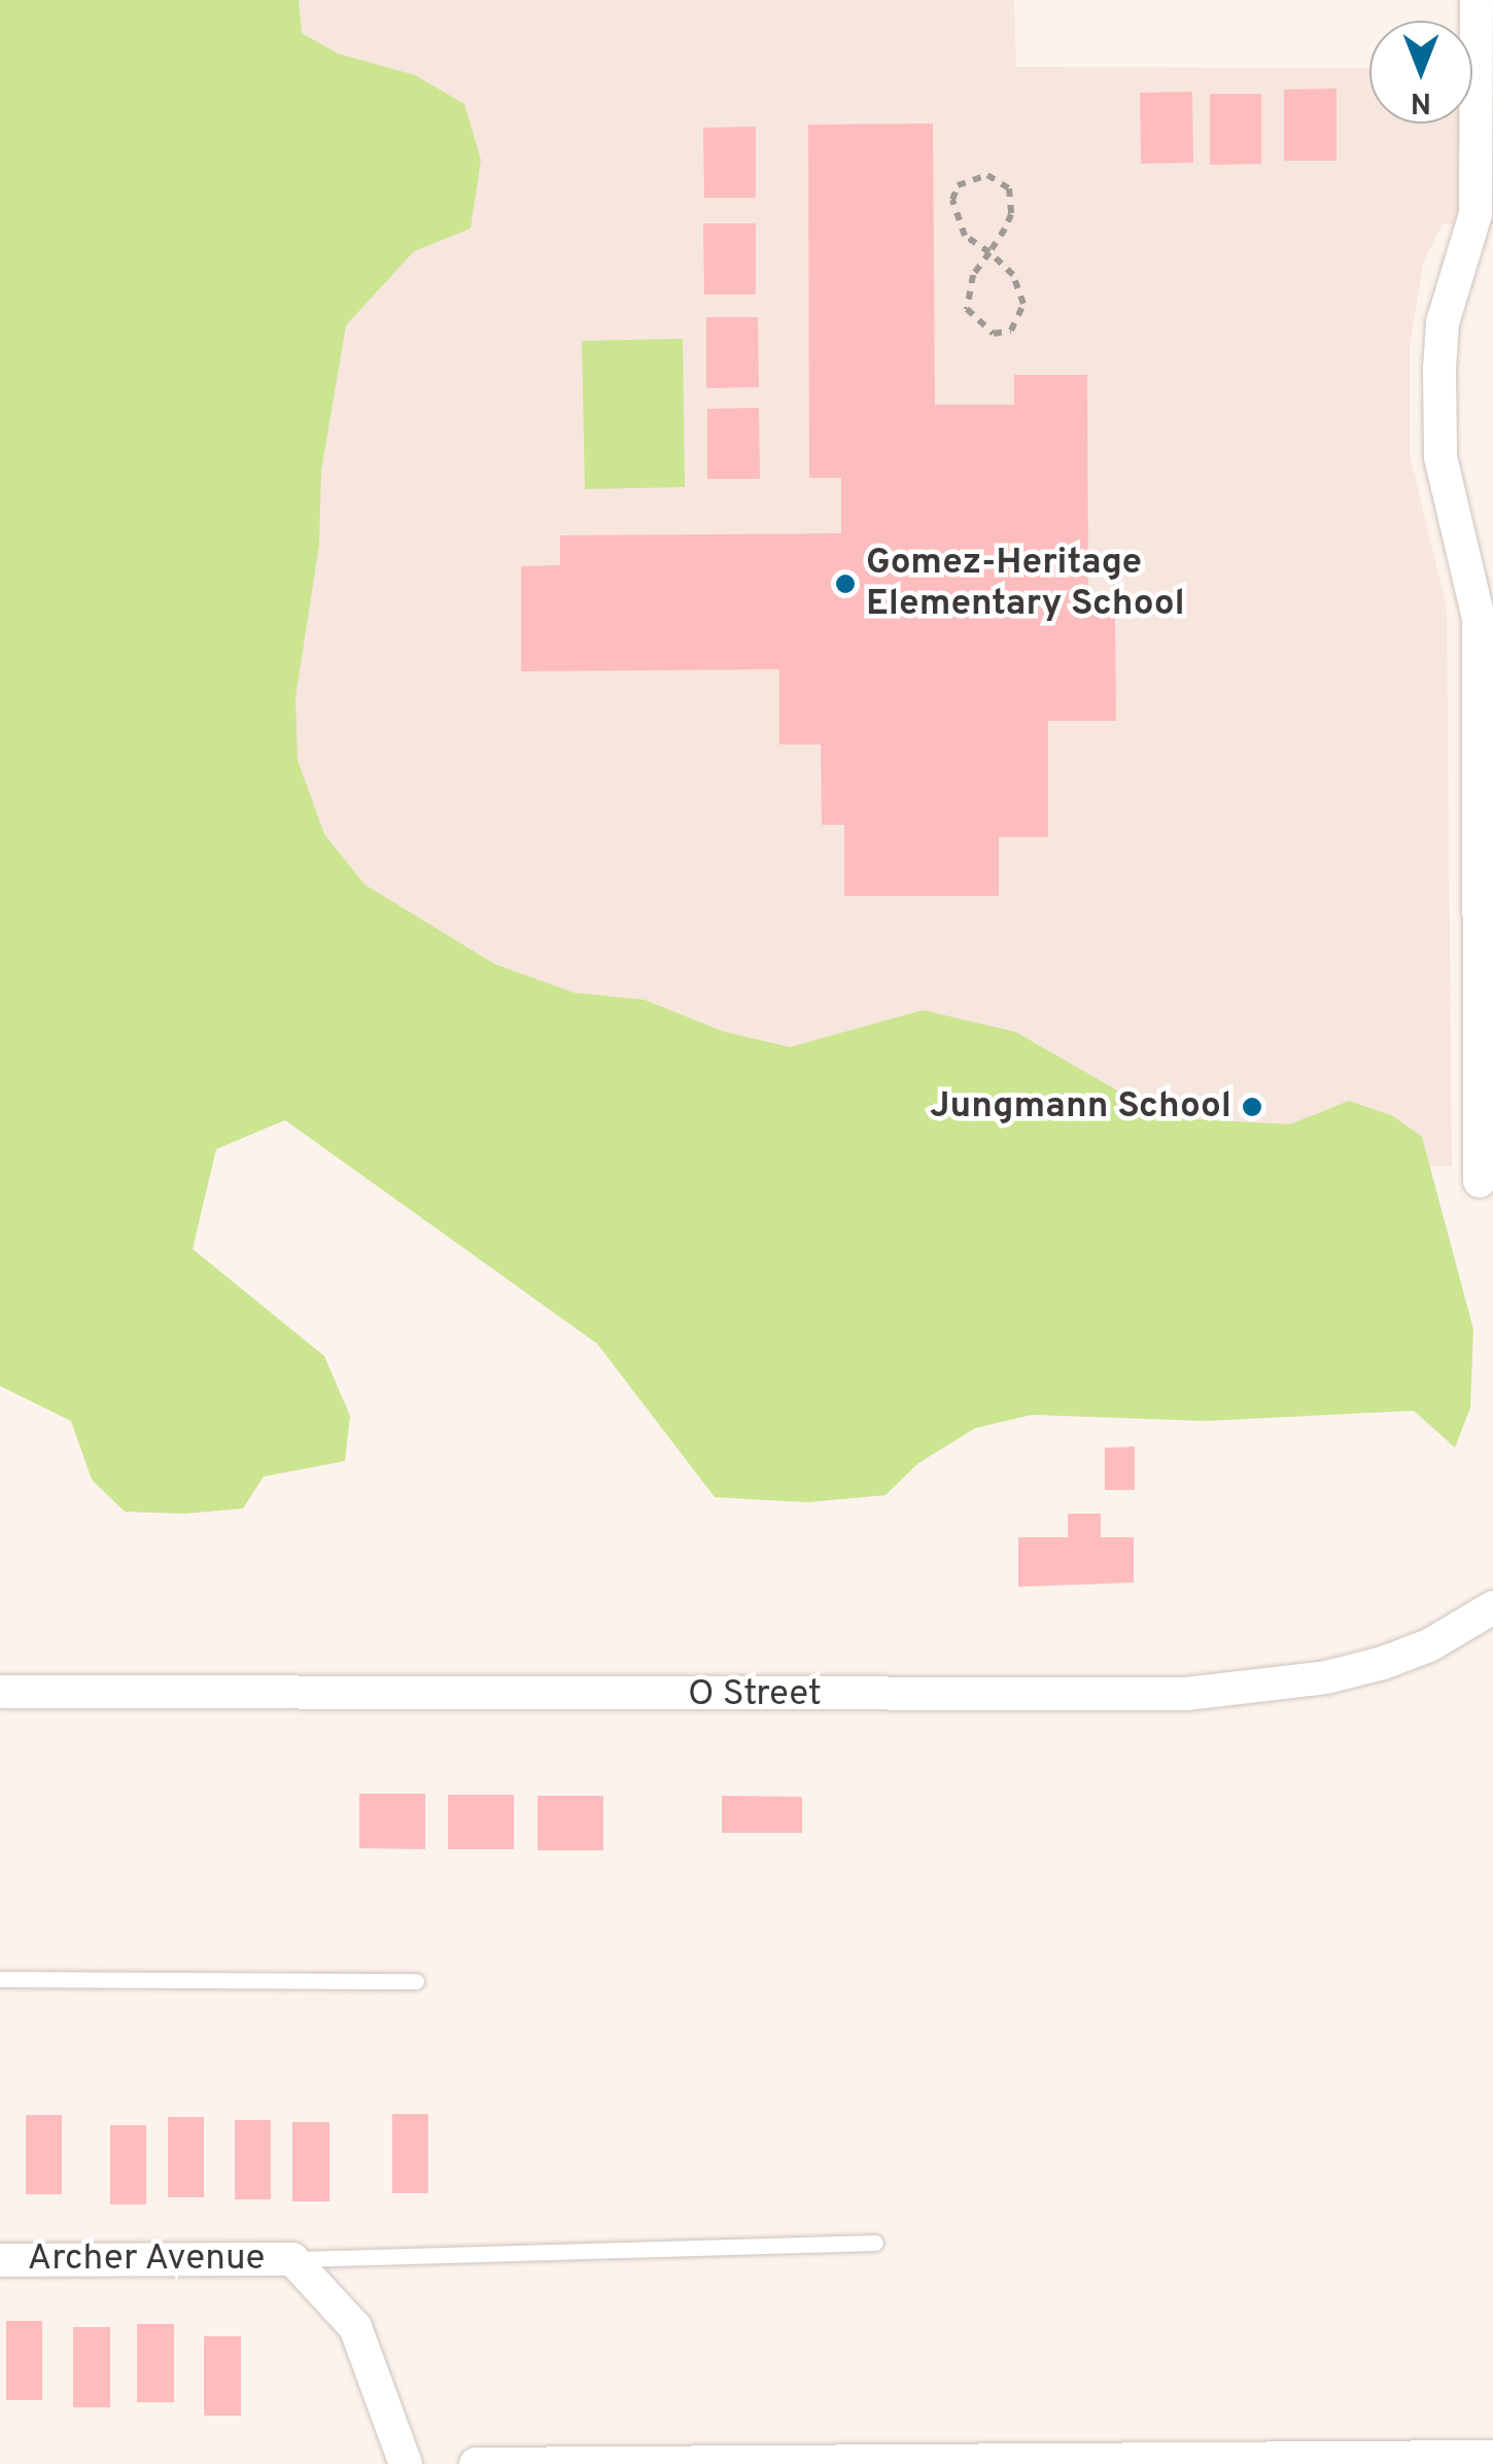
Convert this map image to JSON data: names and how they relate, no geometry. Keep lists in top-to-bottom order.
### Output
{
  "streets": {
    "street": ["O Street", "Archer Avenue"]
  },
  "places": ["Gomez-Heritage Elementary School", "Jungmann School"],
  "north": "bottom"
}
